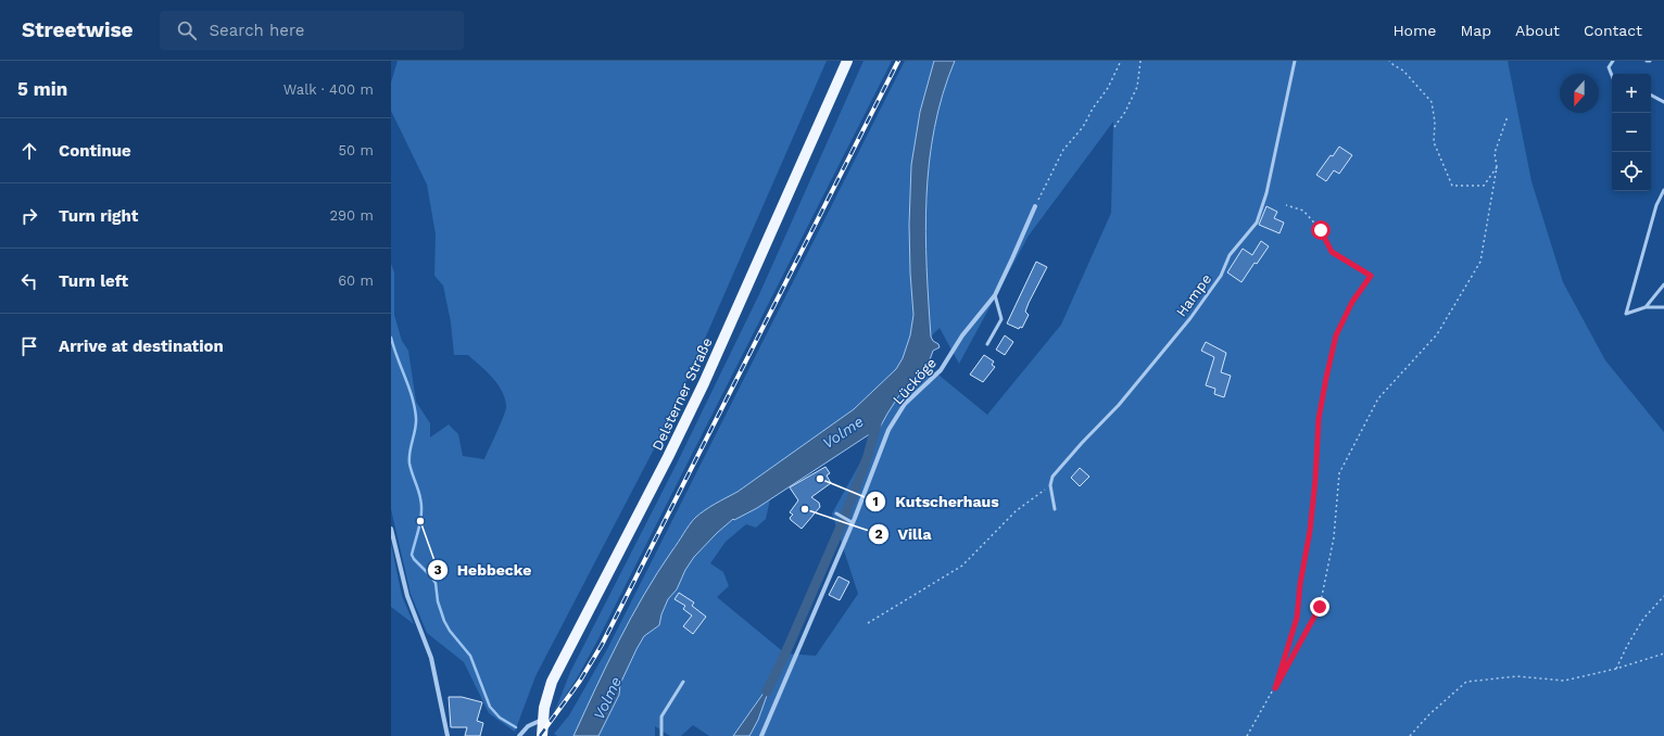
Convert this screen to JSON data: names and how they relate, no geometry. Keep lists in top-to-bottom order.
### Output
{
  "streets": {
    "main road": ["Delsterner Straße"],
    "street": ["Lücköge"],
    "lane": ["Hampe"]
  },
  "water": ["Volme"],
  "places": ["Kutscherhaus", "Villa", "Hebbecke"],
  "north": "bottom",
  "page": {
    "header": "Streetwise",
    "search": "Search here",
    "nav": [
      "Home",
      "Map",
      "About",
      "Contact"
    ],
    "heading": ["5 min", "Walk · 400 m"],
    "map_buttons": ["+", "−"],
    "list": [
      ["Continue", "50 m"],
      ["Turn right", "290 m"],
      ["Turn left", "60 m"],
      "Arrive at destination"
    ]
  }
}
